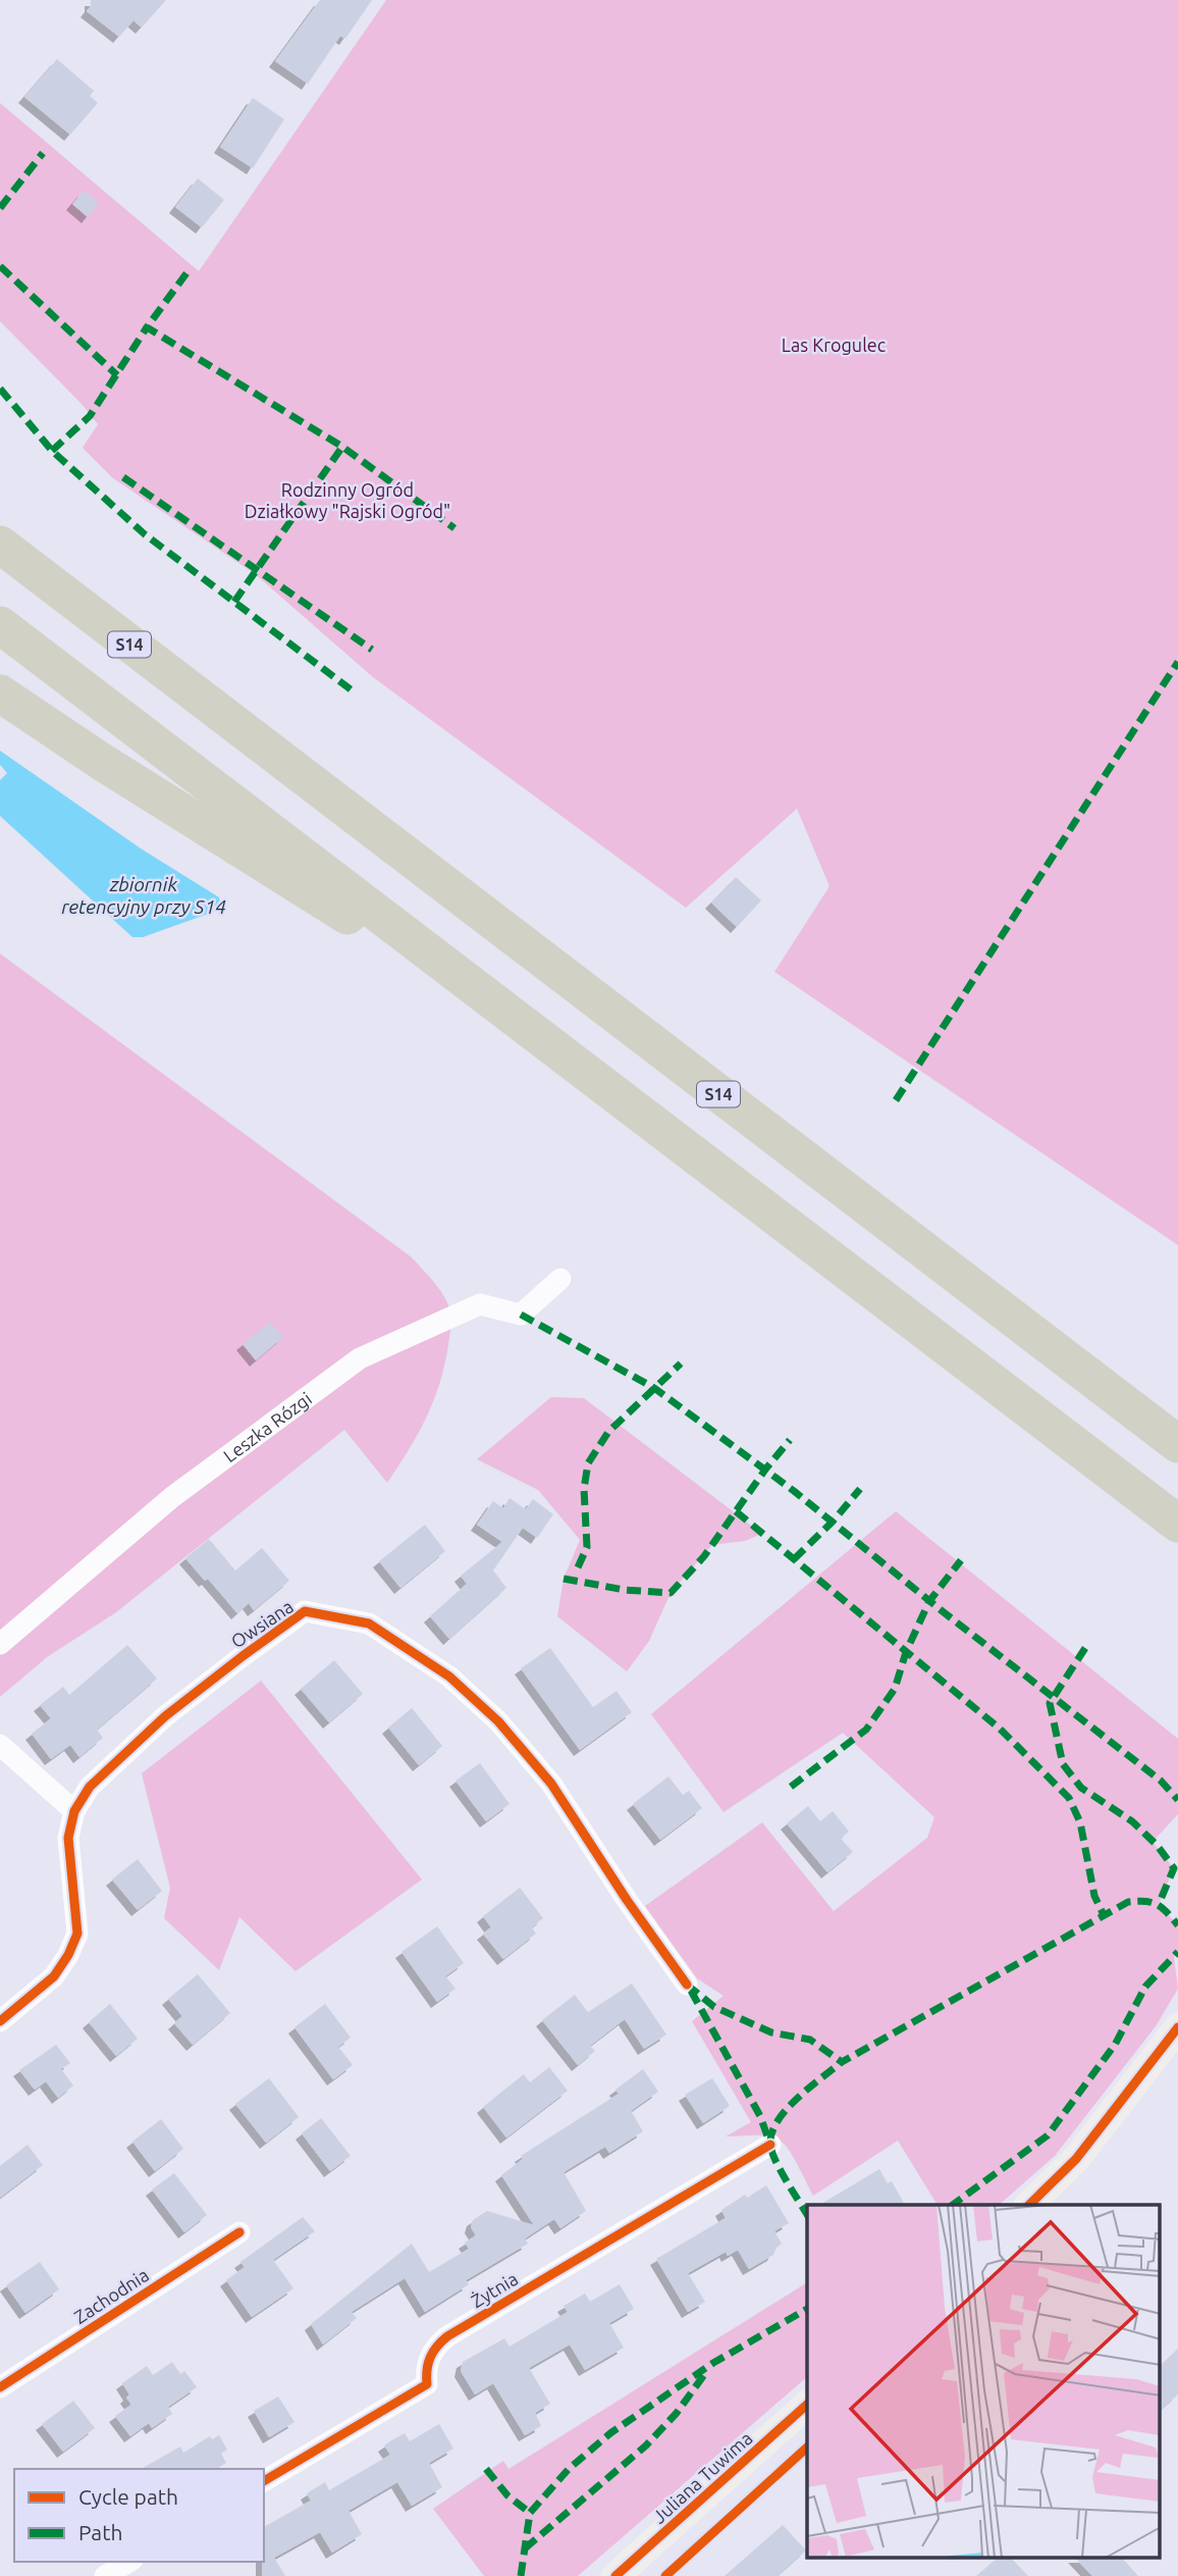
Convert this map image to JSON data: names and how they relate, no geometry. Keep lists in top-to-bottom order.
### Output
{
  "streets": {
    "highway": ["S14"],
    "street": [
      "Leszka Rózgi",
      "Owsiana",
      "Żytnia",
      "Zachodnia",
      "Juliana Tuwima"
    ]
  },
  "water": ["zbiornik retencyjny przy S14"],
  "parks": ["Las Krogulec", "Rodzinny Ogród Działkowy \"Rajski Ogród\""],
  "legend": ["Cycle path", "Path"]
}
